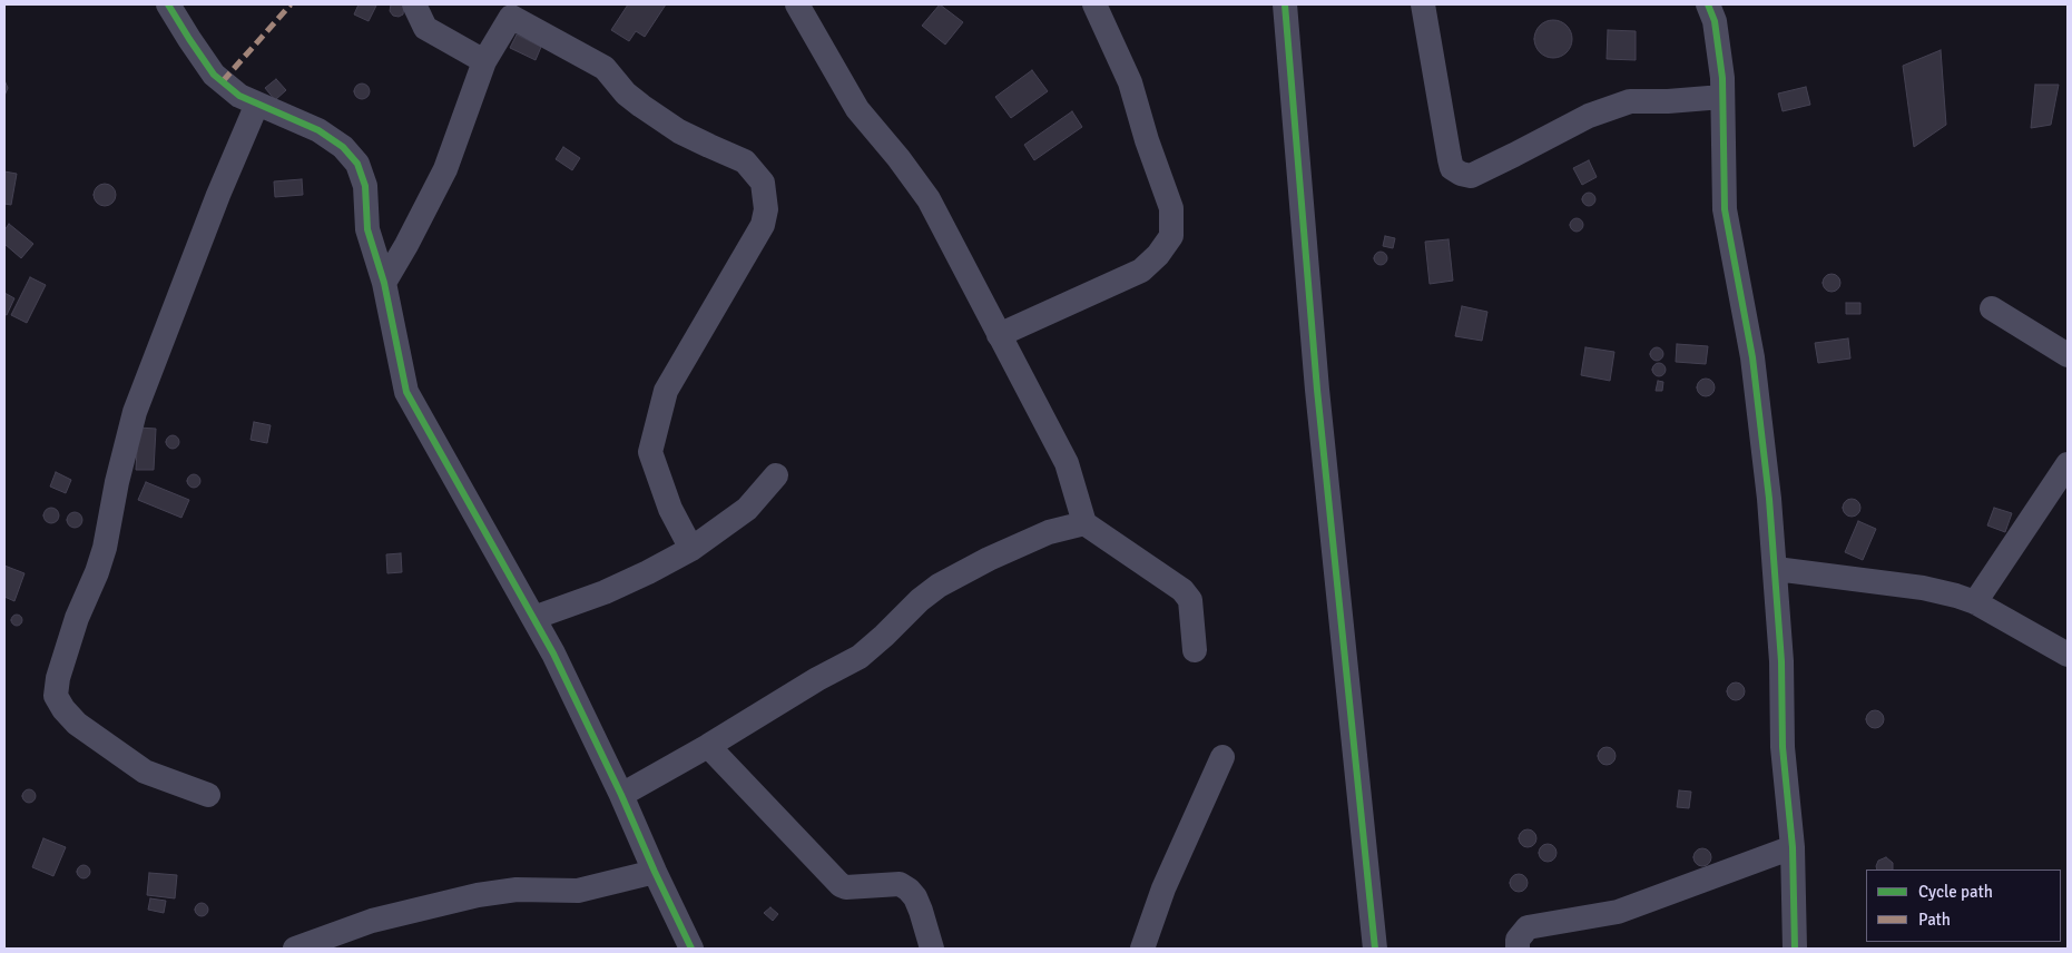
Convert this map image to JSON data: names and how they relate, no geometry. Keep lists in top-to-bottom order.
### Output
{
  "legend": ["Cycle path", "Path"]
}
